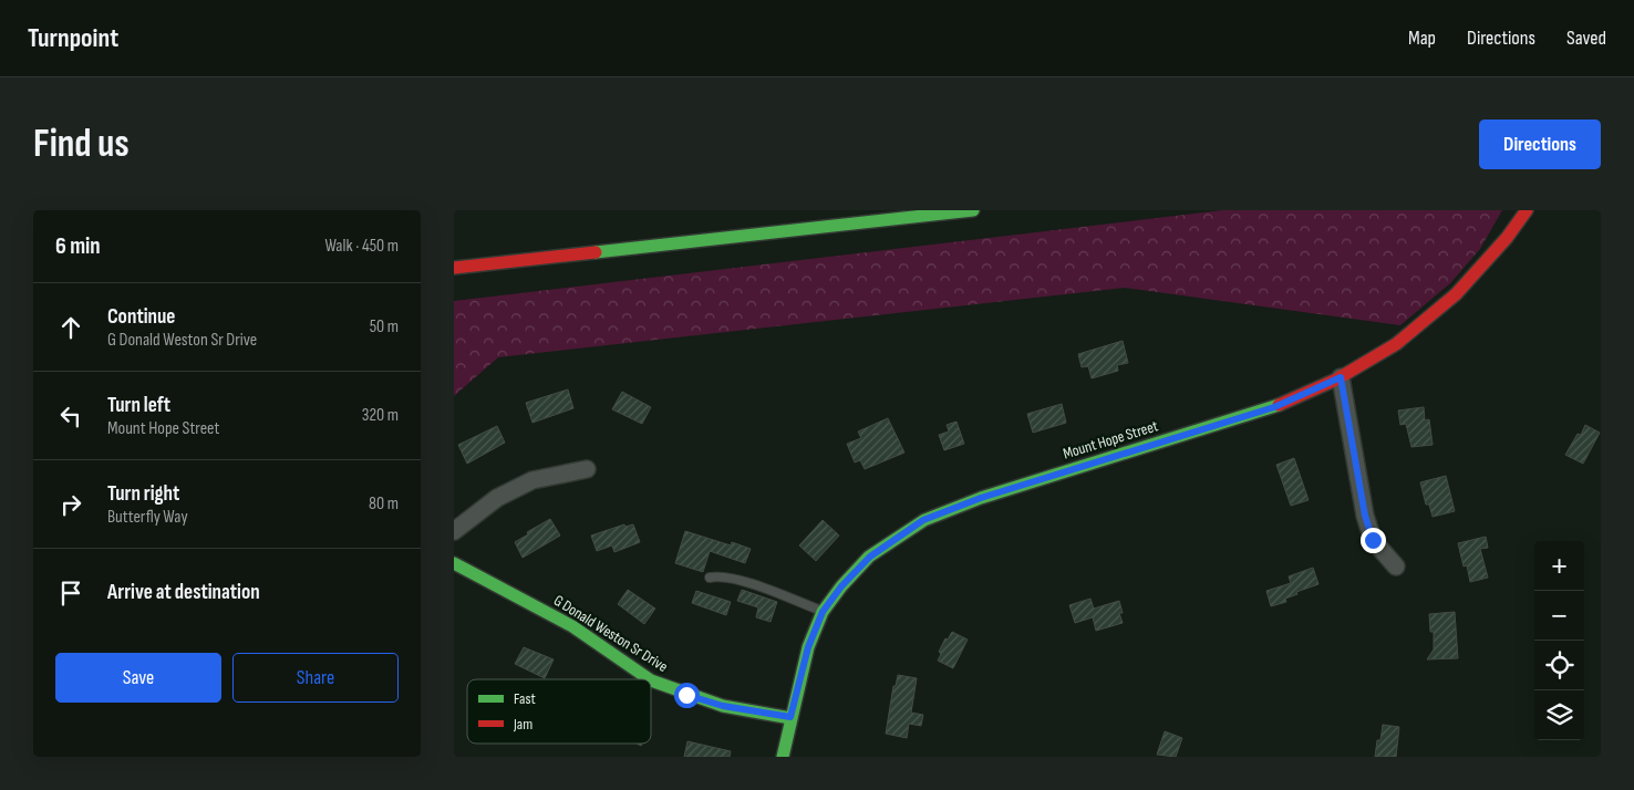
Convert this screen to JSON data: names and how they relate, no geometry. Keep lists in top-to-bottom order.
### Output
{
  "streets": {
    "main road": ["Mount Hope Street", "G Donald Weston Sr Drive"]
  },
  "crossings": [
    ["Mount Hope Street", "G Donald Weston Sr Drive"]
  ],
  "legend": ["Fast", "Jam"],
  "page": {
    "header": "Turnpoint",
    "nav": ["Map", "Directions", "Saved"],
    "buttons": [
      "Directions",
      ["Save", "Share"]
    ],
    "title": "Find us",
    "heading": ["6 min", "Walk · 450 m"],
    "list": [
      ["Continue", "G Donald Weston Sr Drive", "50 m"],
      ["Turn left", "Mount Hope Street", "320 m"],
      ["Turn right", "Butterfly Way", "80 m"],
      "Arrive at destination"
    ],
    "map_buttons": ["+", "−"]
  }
}
